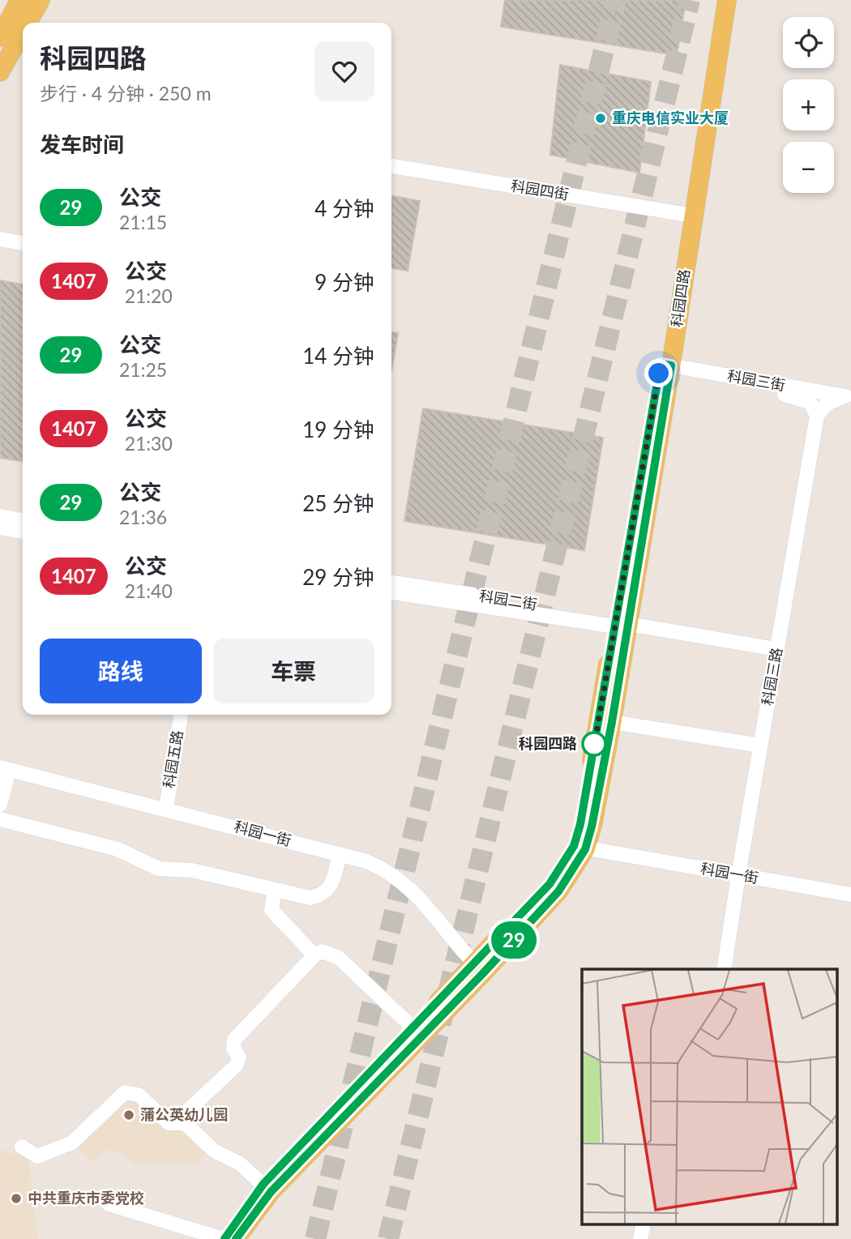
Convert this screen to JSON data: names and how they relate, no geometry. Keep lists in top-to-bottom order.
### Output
{
  "streets": {
    "main road": ["科园四路"],
    "street": [
      "科园四街",
      "科园三街",
      "科园二街",
      "科园三路",
      "科园五路",
      "科园一街"
    ]
  },
  "crossings": [
    ["科园四街", "科园四路"],
    ["科园四路", "科园三街"],
    ["科园四路", "科园二街"],
    ["科园四路", "科园一街"],
    ["科园三街", "科园三路"],
    ["科园二街", "科园三路"],
    ["科园三路", "科园一街"],
    ["科园五路", "科园一街"]
  ],
  "places": [
    "重庆电信实业大厦",
    "科园四路",
    "蒲公英幼儿园",
    "中共重庆市委党校"
  ],
  "lines": ["bus line 29"],
  "page": {
    "on_map": "29",
    "map_buttons": ["+", "−"],
    "heading": [
      ["科园四路", "步行 · 4 分钟 · 250 m"],
      "发车时间"
    ],
    "list": [
      {
        "mark": "29",
        "name": "公交",
        "note": "21:15",
        "value": "4 分钟"
      },
      {
        "mark": "1407",
        "name": "公交",
        "note": "21:20",
        "value": "9 分钟"
      },
      {
        "mark": "29",
        "name": "公交",
        "note": "21:25",
        "value": "14 分钟"
      },
      {
        "mark": "1407",
        "name": "公交",
        "note": "21:30",
        "value": "19 分钟"
      },
      {
        "mark": "29",
        "name": "公交",
        "note": "21:36",
        "value": "25 分钟"
      },
      {
        "mark": "1407",
        "name": "公交",
        "note": "21:40",
        "value": "29 分钟"
      }
    ],
    "buttons": ["路线", "车票"]
  }
}
